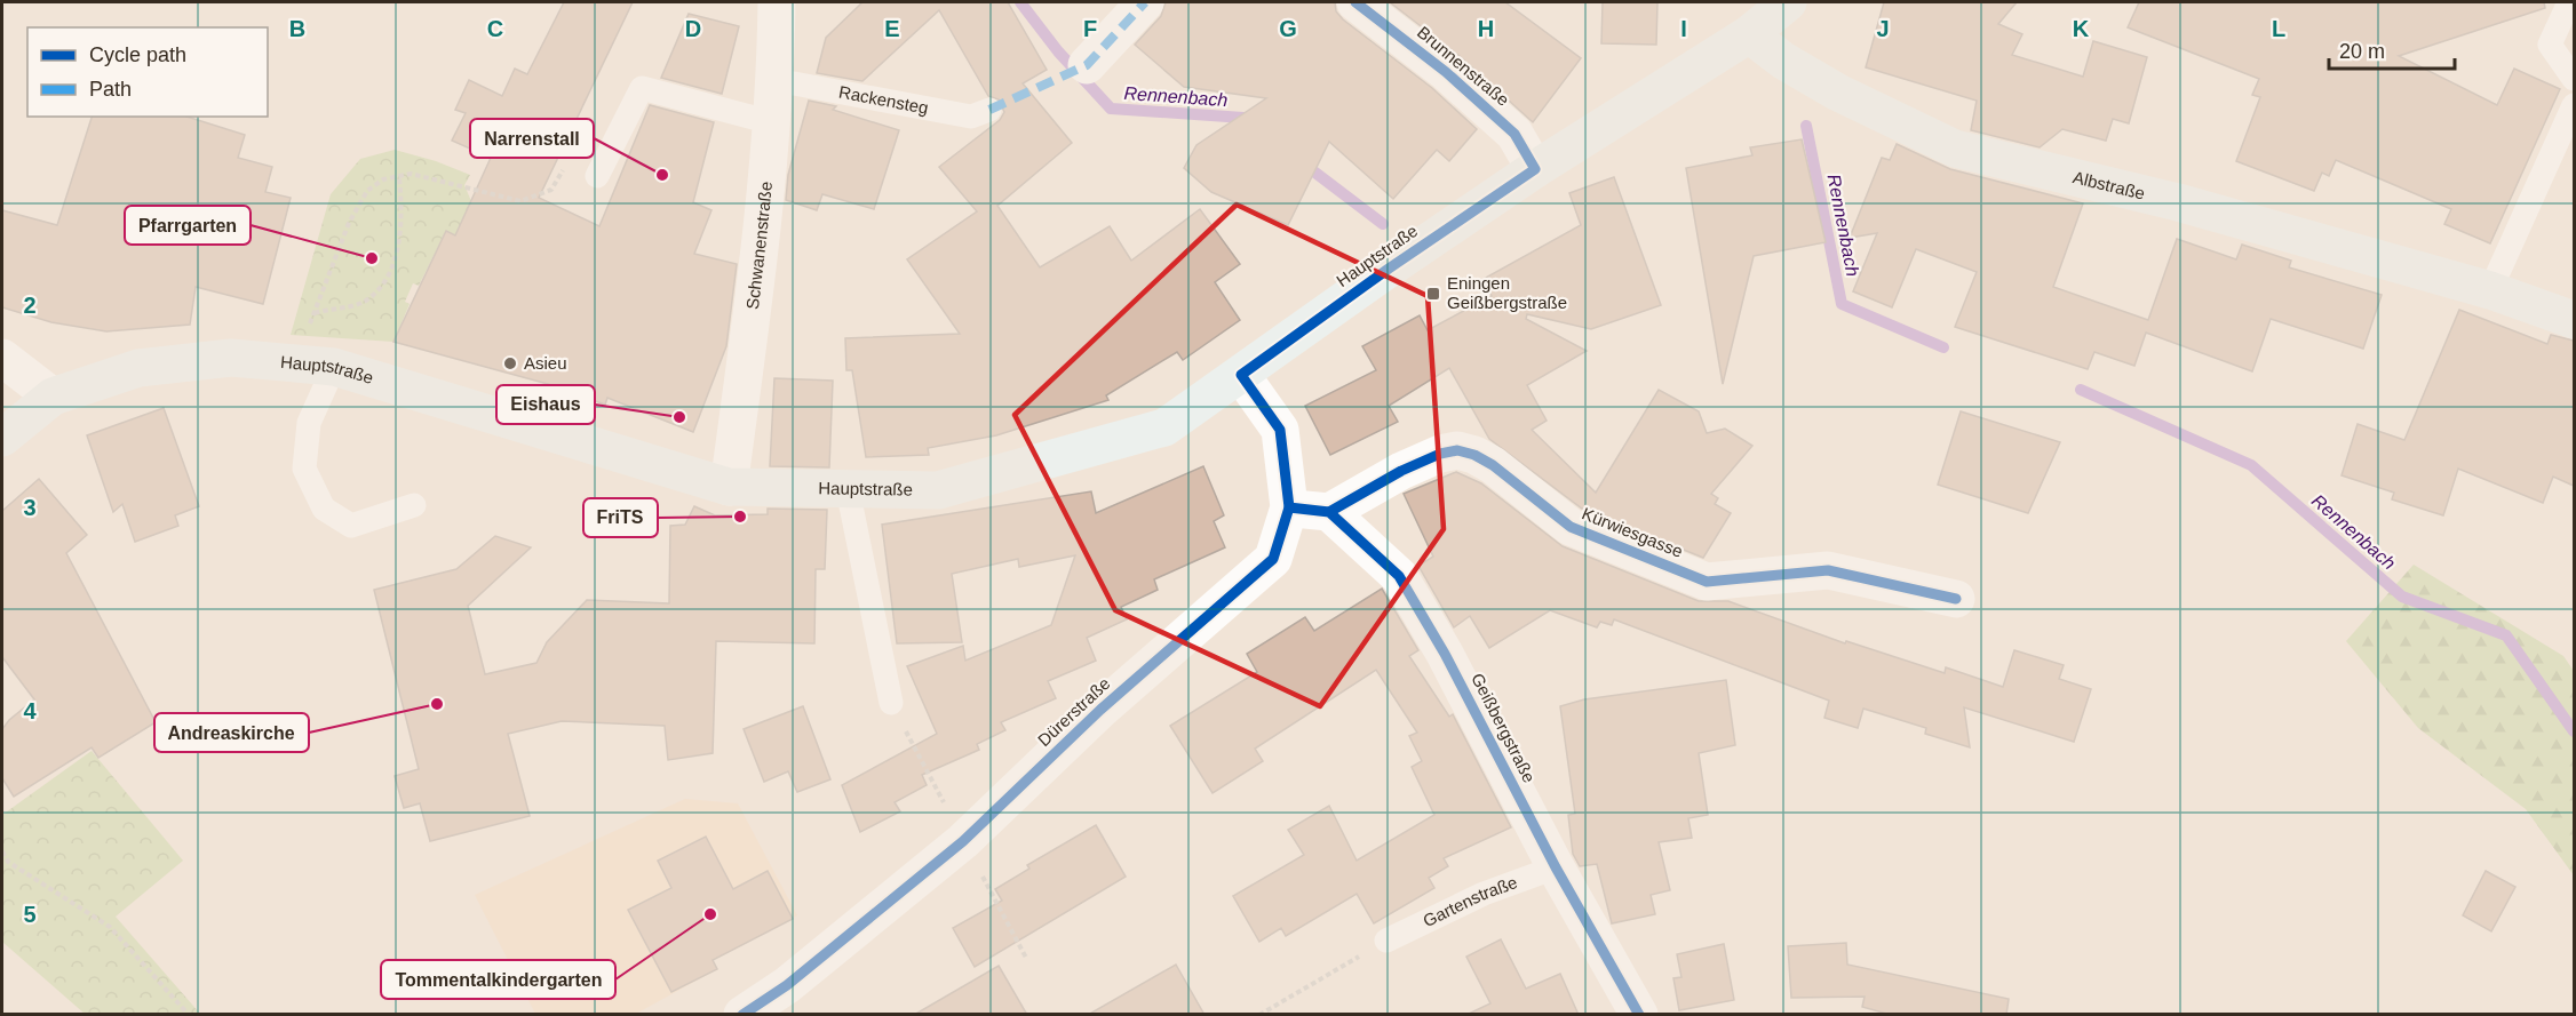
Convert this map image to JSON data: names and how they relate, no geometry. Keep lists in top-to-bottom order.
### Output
{
  "streets": {
    "main road": ["Albstraße", "Hauptstraße"],
    "street": [
      "Brunnenstraße",
      "Schwanenstraße",
      "Kürwiesgasse",
      "Dürerstraße",
      "Geißbergstraße"
    ],
    "lane": ["Rackensteg", "Gartenstraße"]
  },
  "crossings": [
    ["Brunnenstraße", "Hauptstraße"],
    ["Rackensteg", "Schwanenstraße"],
    ["Albstraße", "Hauptstraße"],
    ["Schwanenstraße", "Hauptstraße"],
    ["Hauptstraße", "Dürerstraße"],
    ["Kürwiesgasse", "Geißbergstraße"],
    ["Geißbergstraße", "Gartenstraße"]
  ],
  "water": ["Rennenbach"],
  "places": {
    "other": [
      "Narrenstall",
      "Pfarrgarten",
      "Asieu",
      "Eishaus",
      "FriTS",
      "Andreaskirche",
      "Tommentalkindergarten"
    ],
    "transit": ["Eningen Geißbergstraße"]
  },
  "legend": ["Cycle path", "Path"],
  "scale_bar": "20 m",
  "grid": {
    "columns": [
      "B",
      "C",
      "D",
      "E",
      "F",
      "G",
      "H",
      "I",
      "J",
      "K",
      "L"
    ],
    "rows": [
      "2",
      "3",
      "4",
      "5"
    ]
  }
}
